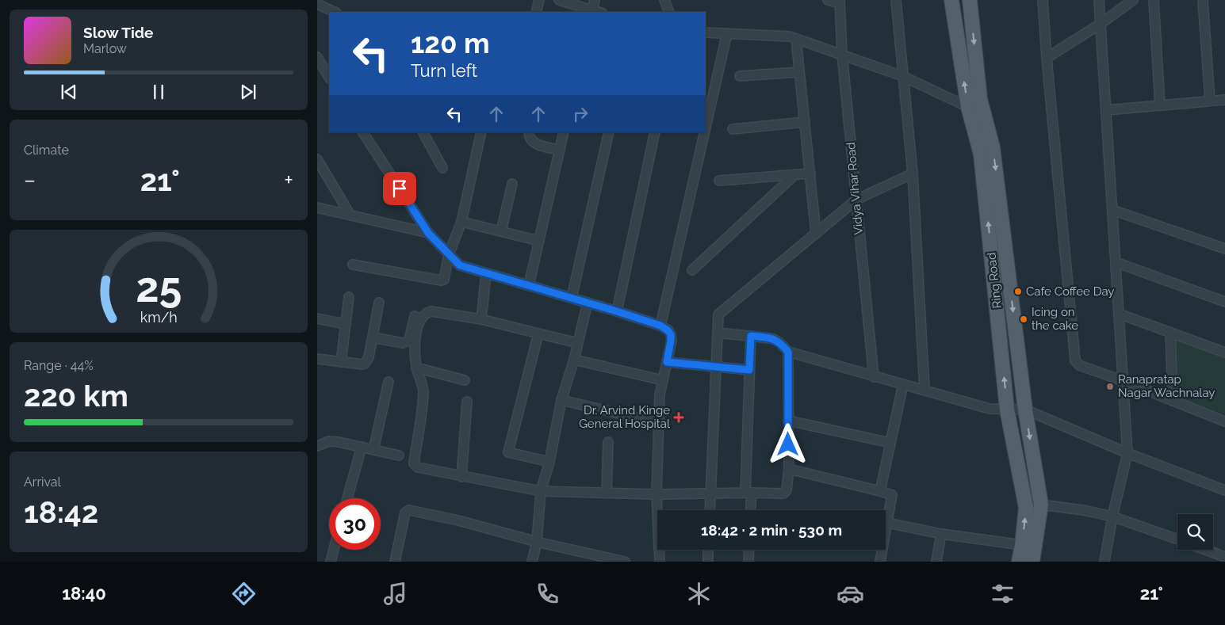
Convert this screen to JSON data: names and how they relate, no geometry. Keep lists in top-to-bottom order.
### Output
{
  "streets": {
    "main road": ["Ring Road"],
    "street": ["Vidya Vihar Road"]
  },
  "places": {
    "other": ["Cafe Coffee Day", "Icing on the cake", "Ranapratap Nagar Wachnalay"],
    "health": ["Dr. Arvind Kinge General Hospital"]
  },
  "page": {
    "turn": ["120 m", "Turn left"],
    "song": ["Slow Tide", "Marlow"],
    "tile": [
      "Climate",
      ["Range · 44%", "220 km"],
      ["Arrival", "18:42"]
    ],
    "heat": ["−", "21°", "+"],
    "limit": "30",
    "trip": "18:42 · 2 min · 530 m",
    "tabs": ["18:40", "21°"],
    "gauge": ["25", "km/h"]
  }
}
